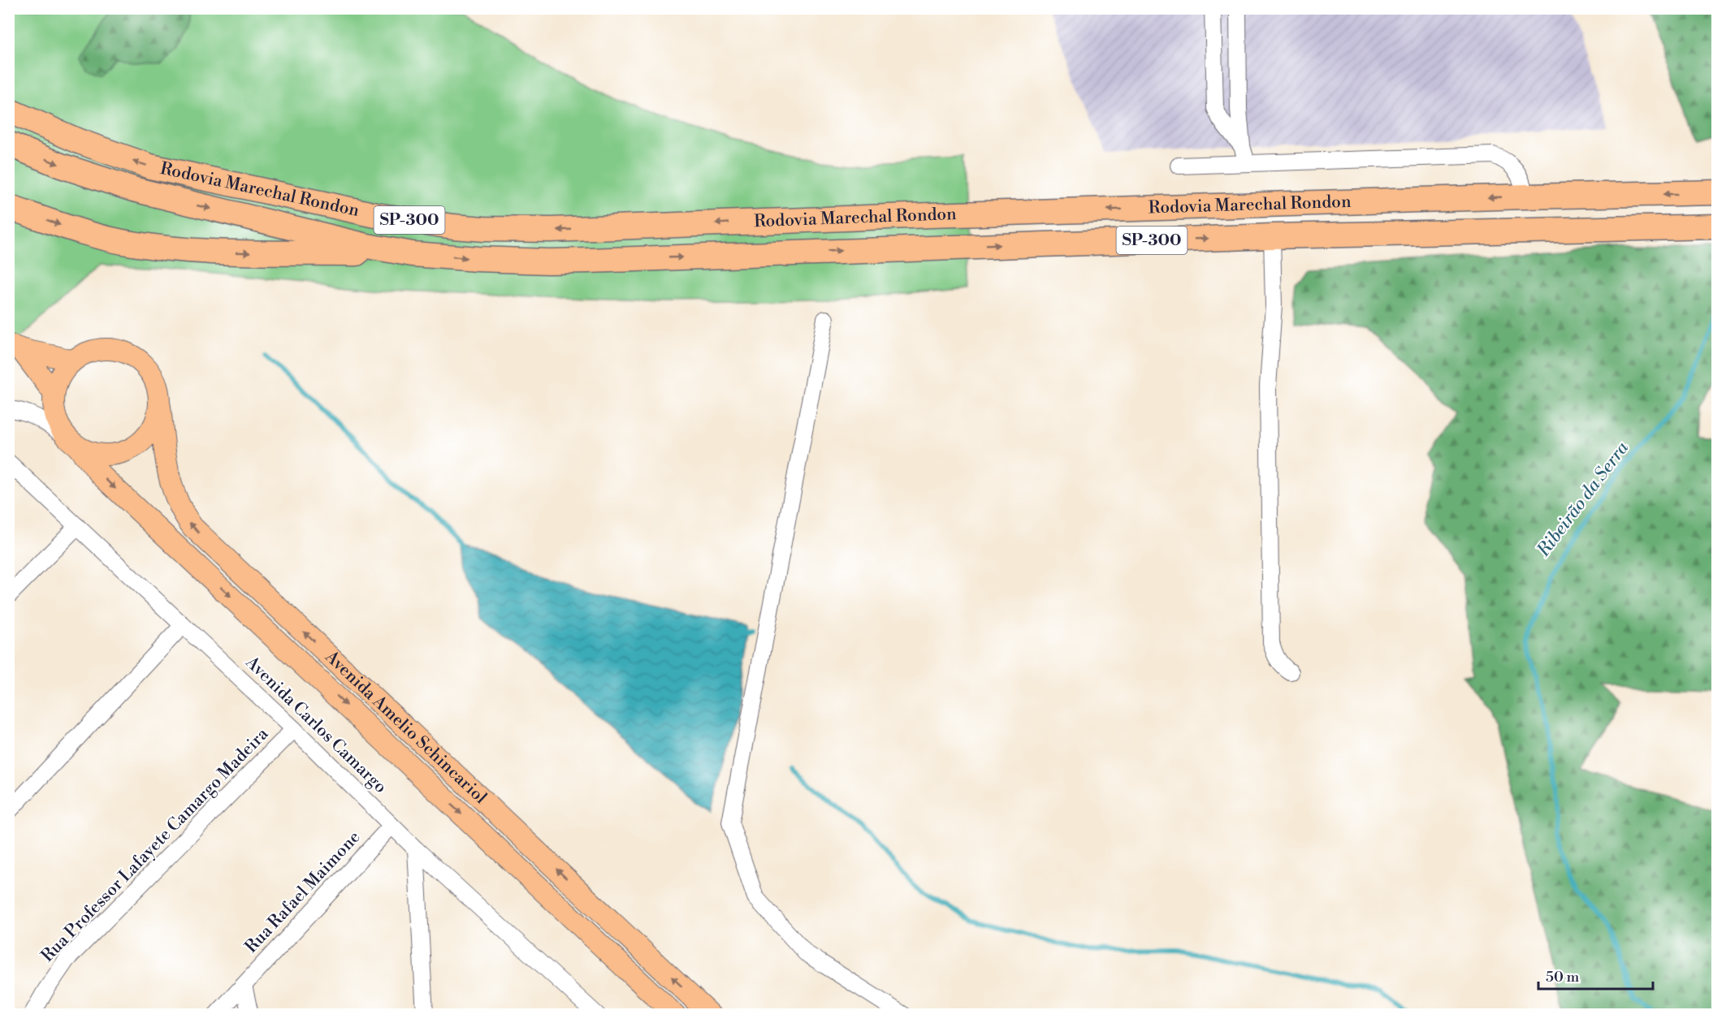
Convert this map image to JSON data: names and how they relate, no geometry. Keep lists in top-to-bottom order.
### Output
{
  "streets": {
    "highway": ["Rodovia Marechal Rondon", "SP-300"],
    "main road": ["Avenida Amelio Schincariol"],
    "street": ["Avenida Carlos Camargo", "Rua Professor Lafayete Camargo Madeira", "Rua Rafael Maimone"]
  },
  "crossings": [
    ["Avenida Carlos Camargo", "Rua Professor Lafayete Camargo Madeira"],
    ["Avenida Carlos Camargo", "Rua Rafael Maimone"]
  ],
  "water": ["Ribeirão da Serra"],
  "scale_bar": "50 m"
}
